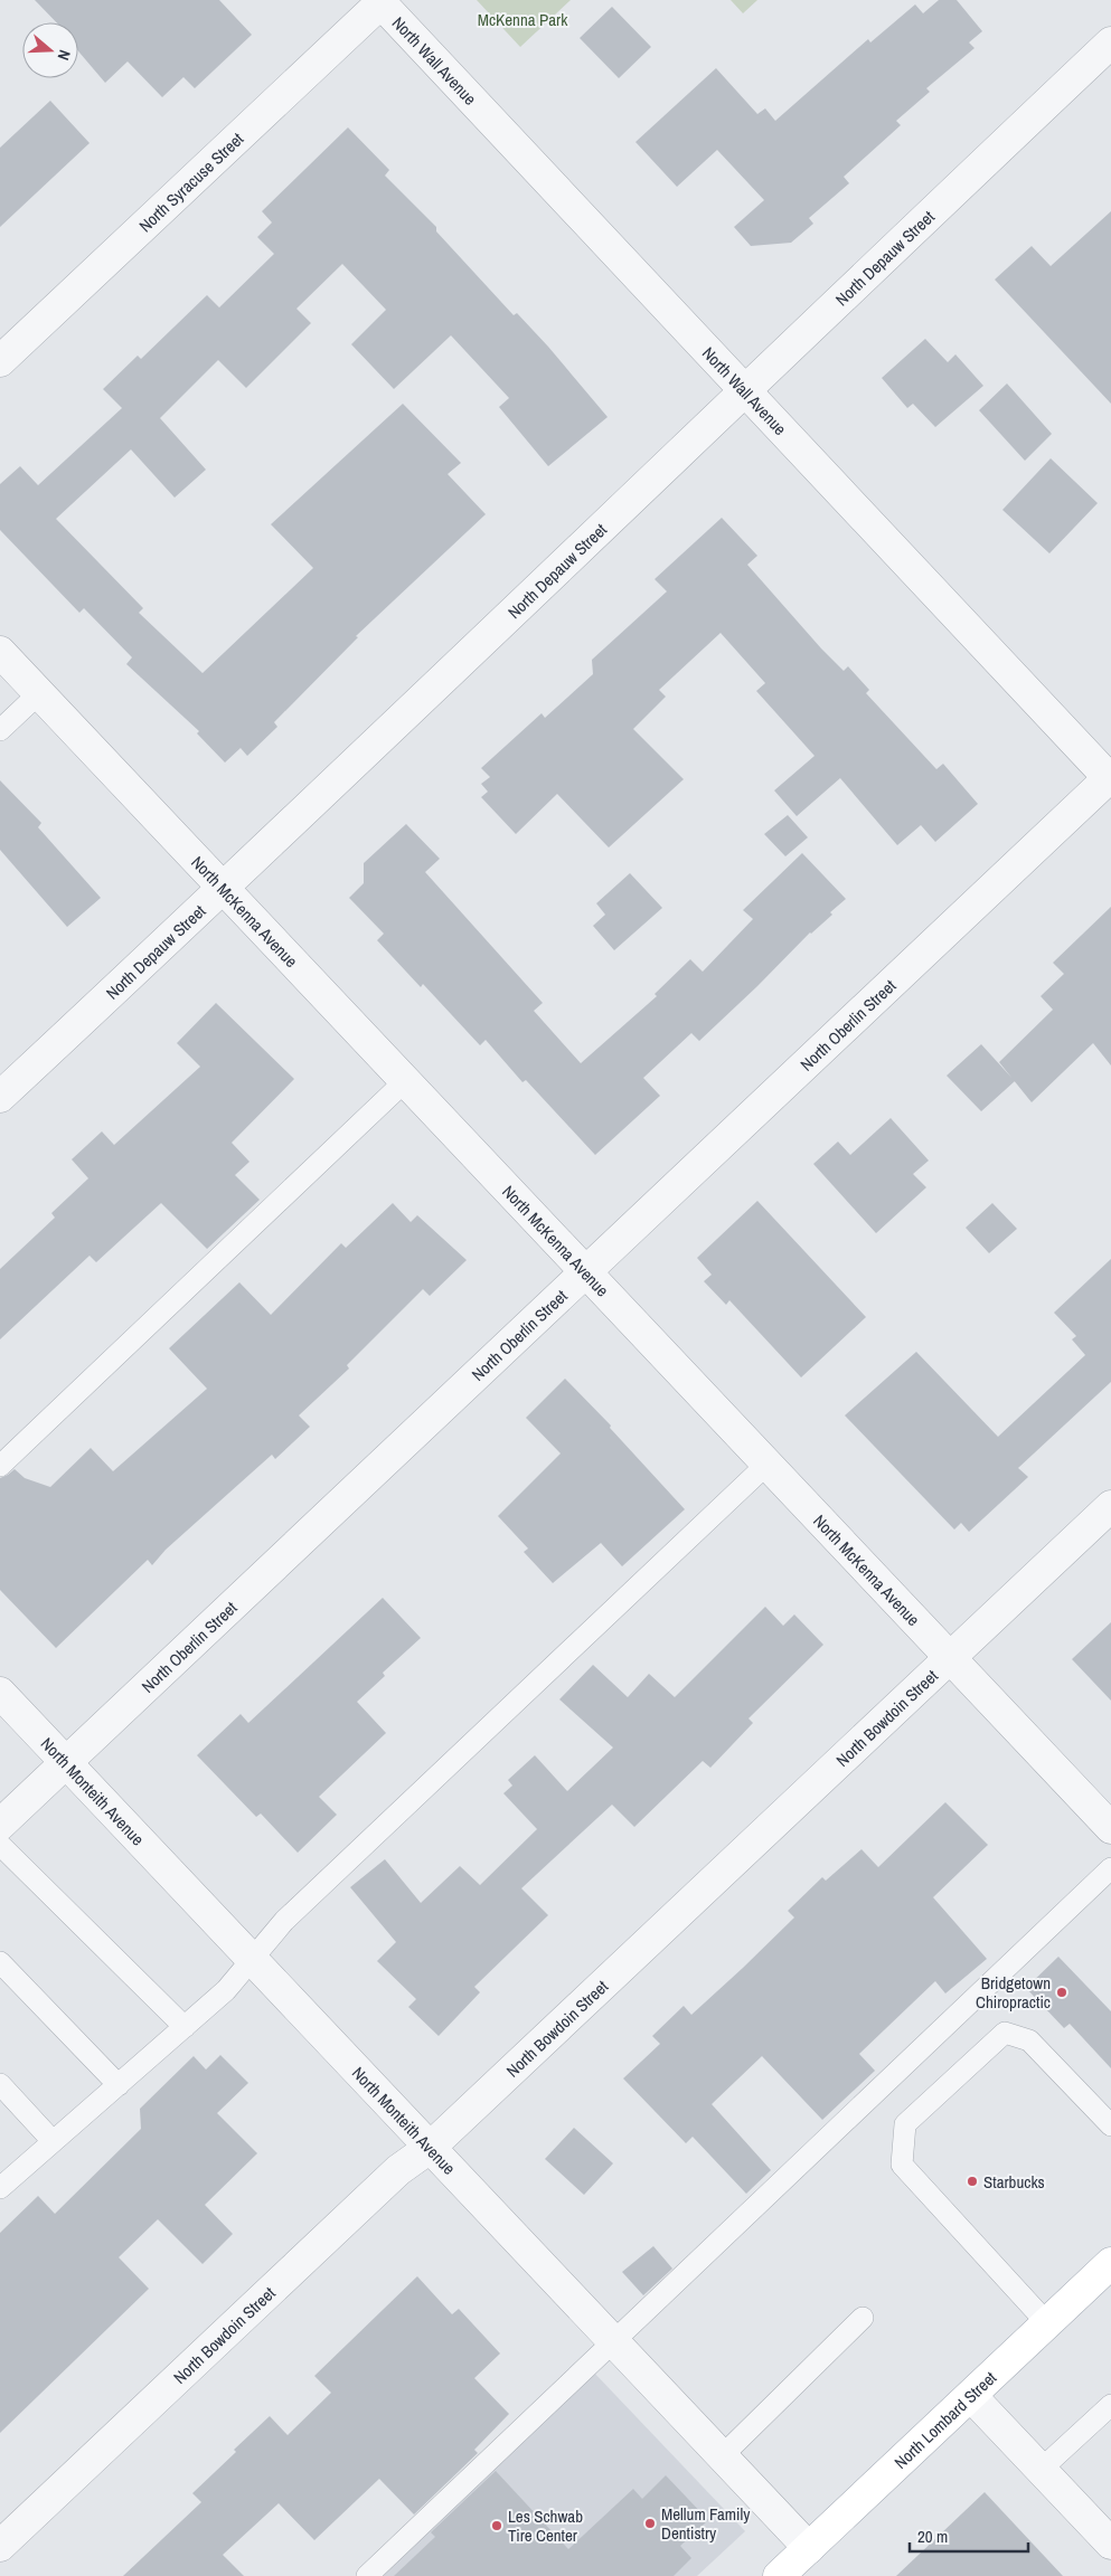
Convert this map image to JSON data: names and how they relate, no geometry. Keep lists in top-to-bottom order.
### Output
{
  "streets": {
    "main road": ["North Lombard Street"],
    "street": [
      "North Wall Avenue",
      "North Syracuse Street",
      "North Depauw Street",
      "North McKenna Avenue",
      "North Oberlin Street",
      "North Bowdoin Street",
      "North Monteith Avenue"
    ]
  },
  "crossings": [
    ["North Wall Avenue", "North Syracuse Street"],
    ["North Wall Avenue", "North Depauw Street"],
    ["North Wall Avenue", "North Oberlin Street"],
    ["North Depauw Street", "North McKenna Avenue"],
    ["North McKenna Avenue", "North Oberlin Street"],
    ["North McKenna Avenue", "North Bowdoin Street"],
    ["North Oberlin Street", "North Monteith Avenue"],
    ["North Bowdoin Street", "North Monteith Avenue"],
    ["North Monteith Avenue", "North Lombard Street"]
  ],
  "parks": ["McKenna Park"],
  "places": [
    "Bridgetown Chiropractic",
    "Starbucks",
    "Mellum Family Dentistry",
    "Les Schwab Tire Center"
  ],
  "scale_bar": "20 m",
  "north": "right"
}
